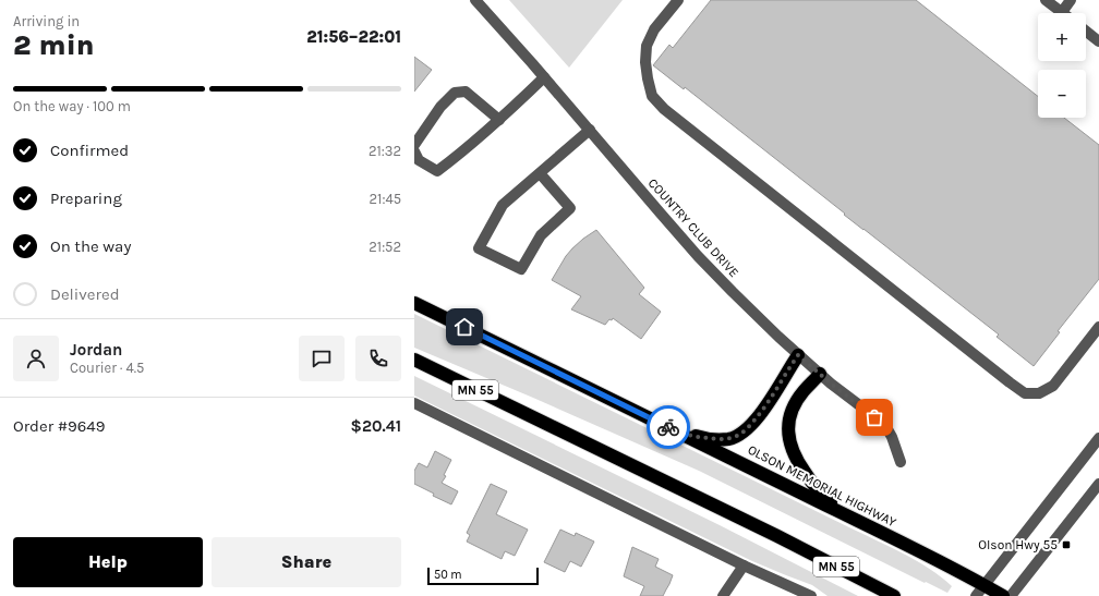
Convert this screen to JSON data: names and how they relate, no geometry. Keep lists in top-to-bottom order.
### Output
{
  "streets": {
    "highway": ["MN 55", "OLSON MEMORIAL HIGHWAY"],
    "street": ["COUNTRY CLUB DRIVE"]
  },
  "places": {
    "transit": ["Olson Hwy 55"]
  },
  "scale_bar": "50 m",
  "page": {
    "heading": ["2 min", "Arriving in", "21:56–22:01"],
    "panel": [
      "Jordan",
      "Courier · 4.5",
      "Order #9649",
      "$20.41"
    ],
    "map_buttons": ["+", "−"],
    "bar": "On the way · 100 m",
    "list": [
      ["Confirmed", "21:32"],
      ["Preparing", "21:45"],
      ["On the way", "21:52"],
      "Delivered"
    ],
    "buttons": ["Help", "Share"],
    "scale": "50 m"
  }
}
